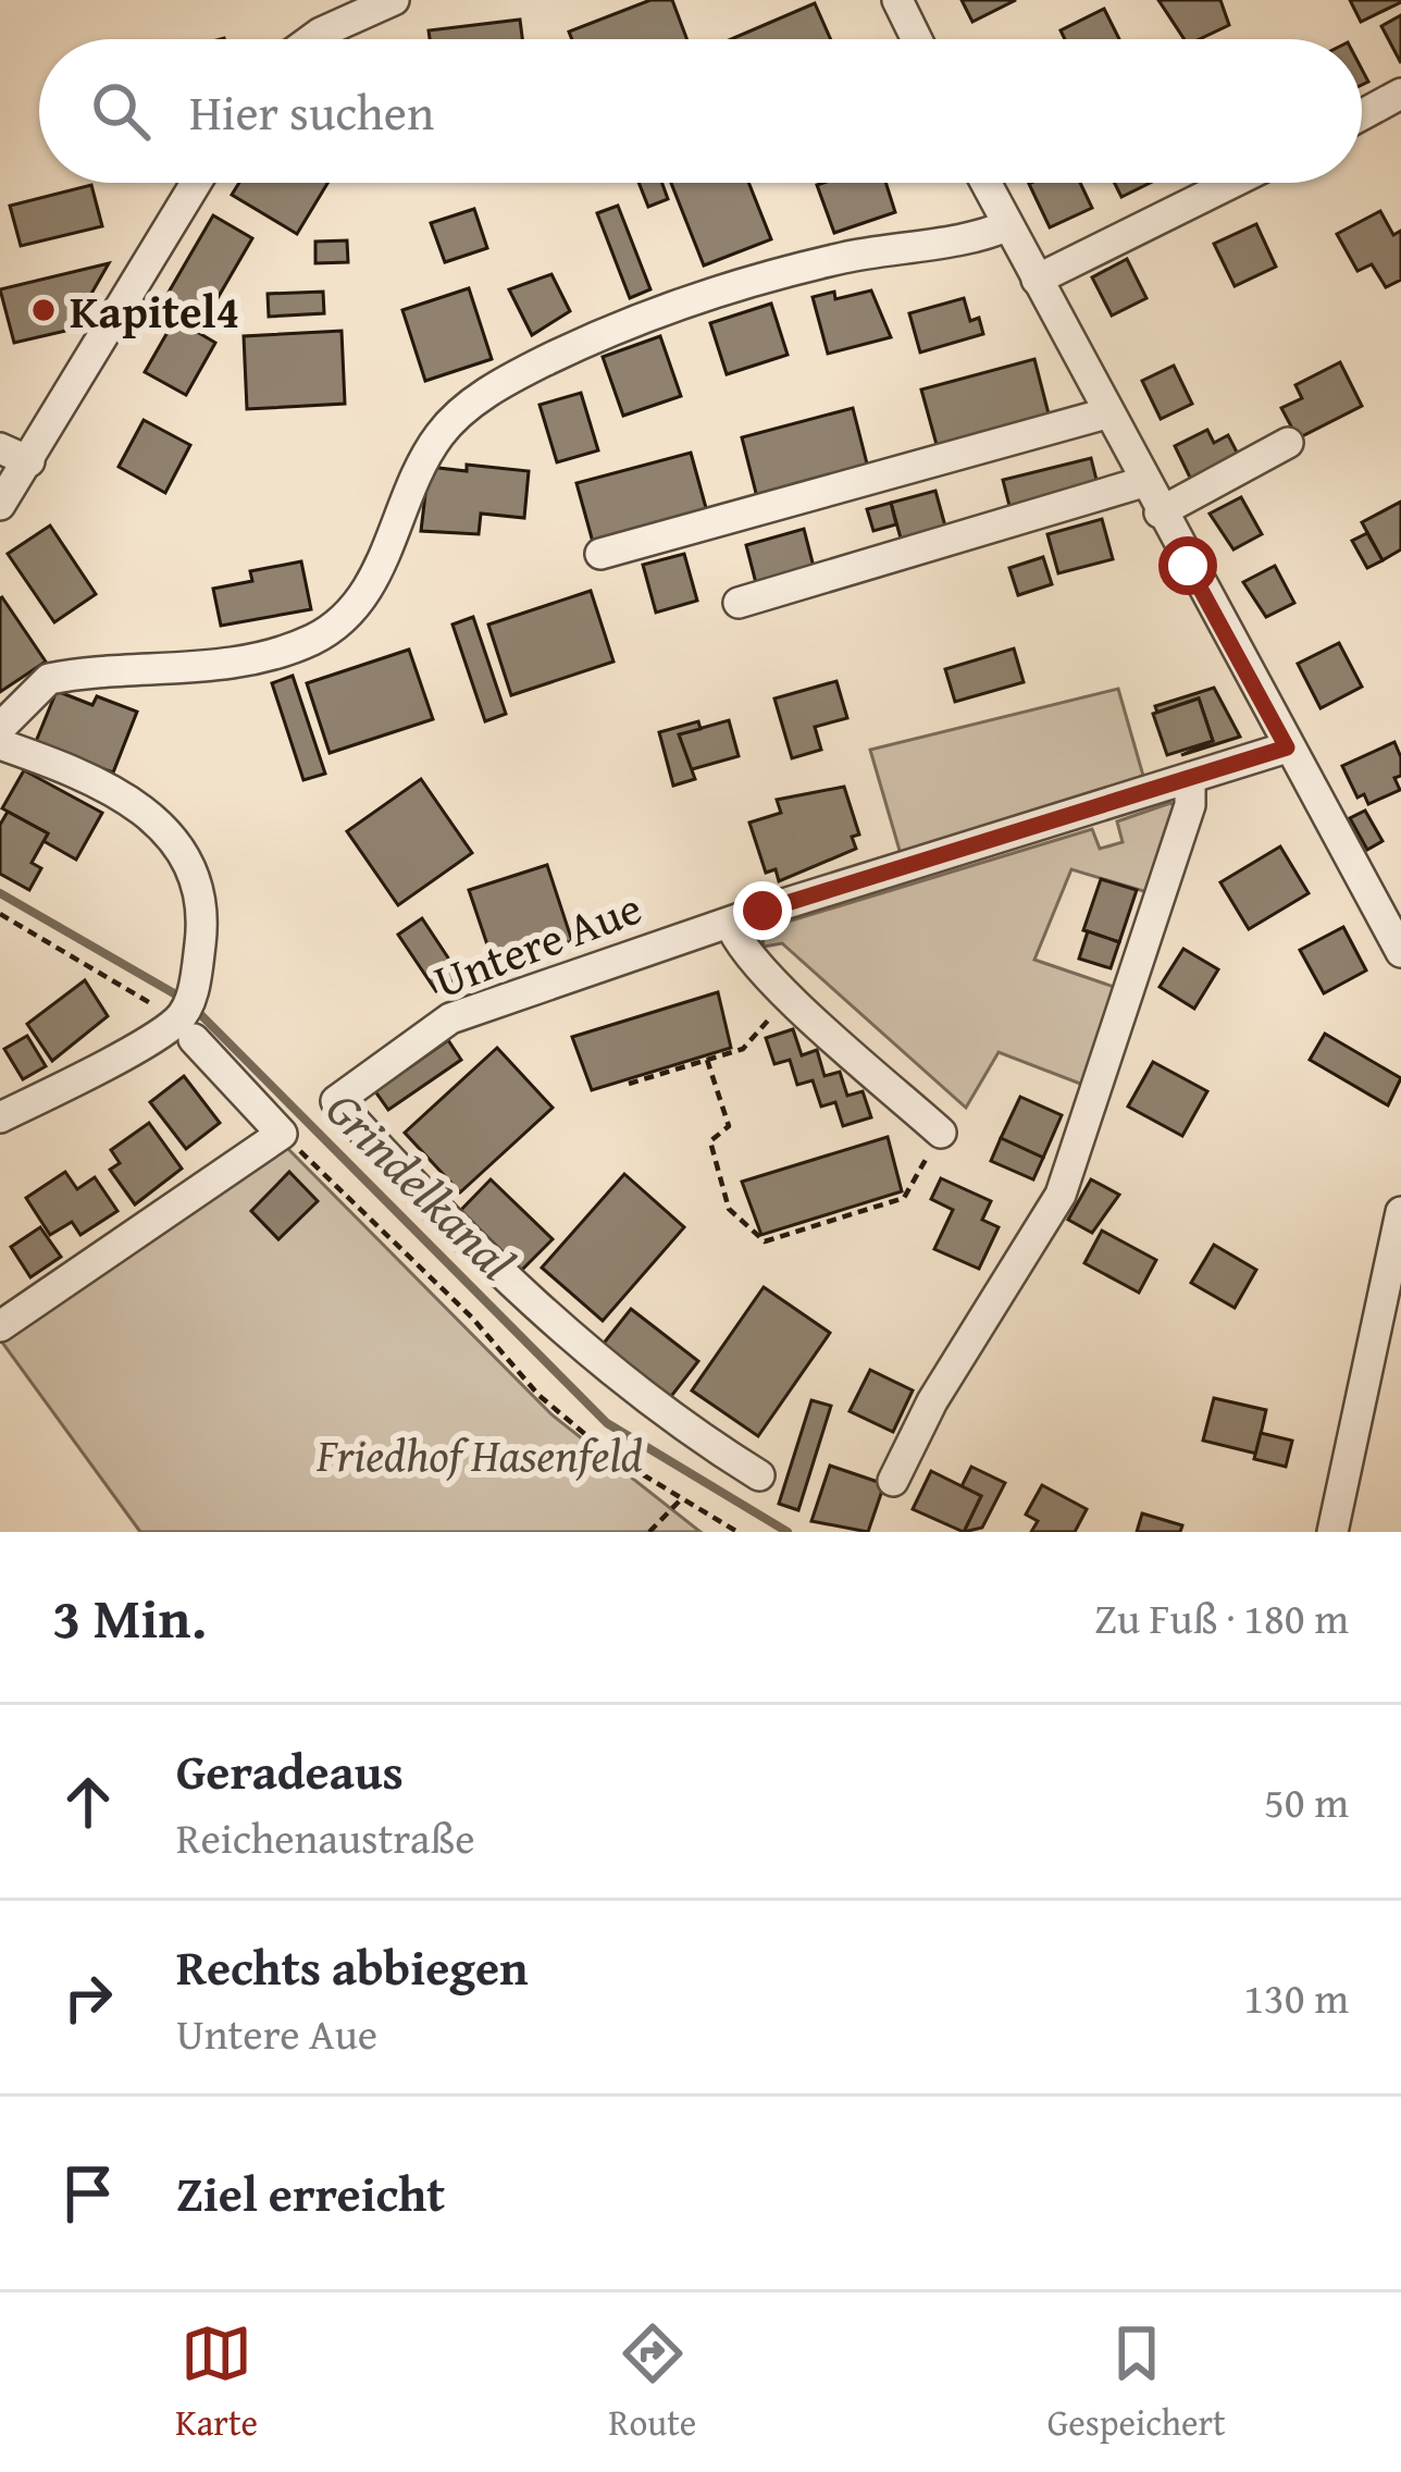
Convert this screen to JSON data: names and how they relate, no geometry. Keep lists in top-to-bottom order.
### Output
{
  "streets": {
    "street": ["Untere Aue"]
  },
  "water": ["Grindelkanal"],
  "parks": ["Friedhof Hasenfeld"],
  "places": ["Kapitel4"],
  "page": {
    "search": "Hier suchen",
    "heading": ["3 Min.", "Zu Fuß · 180 m"],
    "list": [
      ["Geradeaus", "Reichenaustraße", "50 m"],
      ["Rechts abbiegen", "Untere Aue", "130 m"],
      "Ziel erreicht"
    ],
    "nav": ["Karte", "Route", "Gespeichert"]
  }
}
